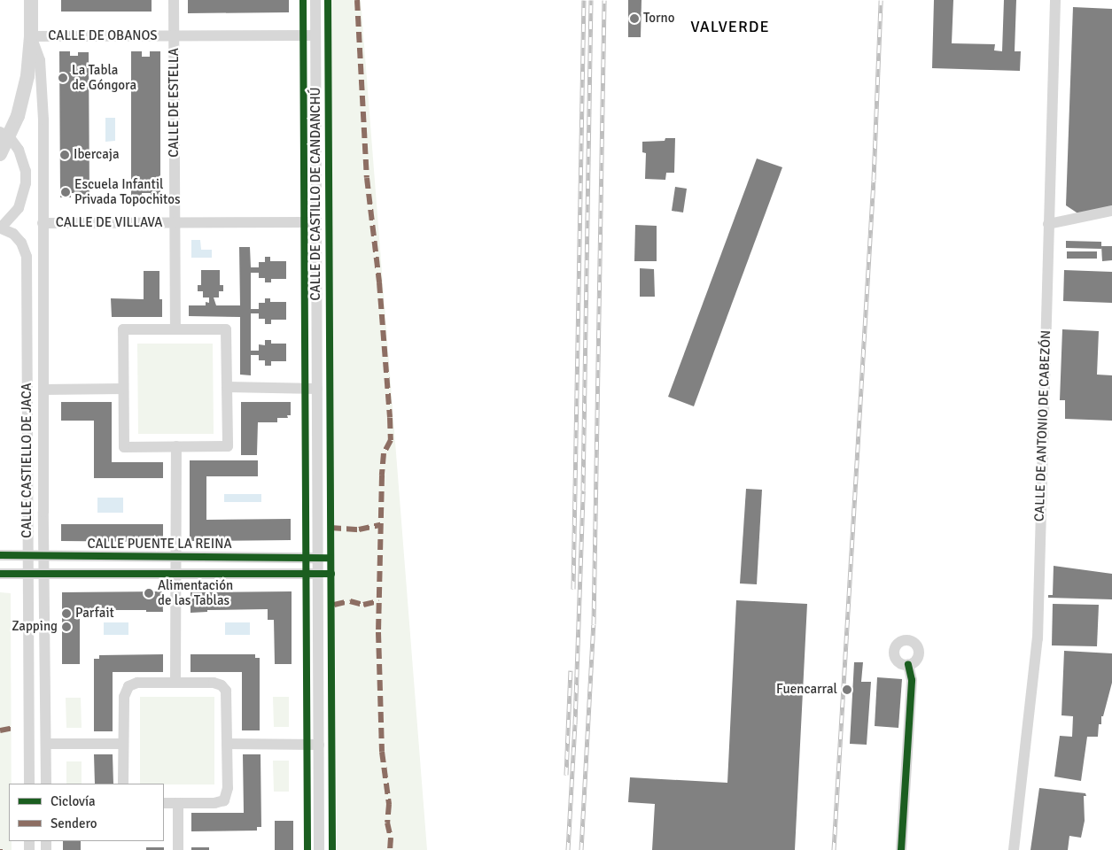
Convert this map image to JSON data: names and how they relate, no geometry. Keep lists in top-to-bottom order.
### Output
{
  "streets": {
    "street": [
      "CALLE DE OBANOS",
      "CALLE DE ESTELLA",
      "CALLE DE CASTILLO DE CANDANCHÚ",
      "CALLE DE VILLAVA",
      "CALLE DE ANTONIO DE CABEZÓN",
      "CALLE CASTIELLO DE JACA",
      "CALLE PUENTE LA REINA"
    ]
  },
  "crossings": [
    ["CALLE DE OBANOS", "CALLE DE ESTELLA"],
    ["CALLE DE OBANOS", "CALLE DE CASTILLO DE CANDANCHÚ"],
    ["CALLE DE OBANOS", "CALLE CASTIELLO DE JACA"],
    ["CALLE DE ESTELLA", "CALLE DE VILLAVA"],
    ["CALLE DE CASTILLO DE CANDANCHÚ", "CALLE DE VILLAVA"],
    ["CALLE DE CASTILLO DE CANDANCHÚ", "CALLE PUENTE LA REINA"],
    ["CALLE DE VILLAVA", "CALLE CASTIELLO DE JACA"],
    ["CALLE CASTIELLO DE JACA", "CALLE PUENTE LA REINA"]
  ],
  "districts": ["VALVERDE"],
  "places": [
    "Torno",
    "La Tabla de Góngora",
    "Ibercaja",
    "Escuela Infantil Privada Topochitos",
    "Alimentación de las Tablas",
    "Parfait",
    "Zapping",
    "Fuencarral"
  ],
  "legend": ["Ciclovía", "Sendero"]
}
